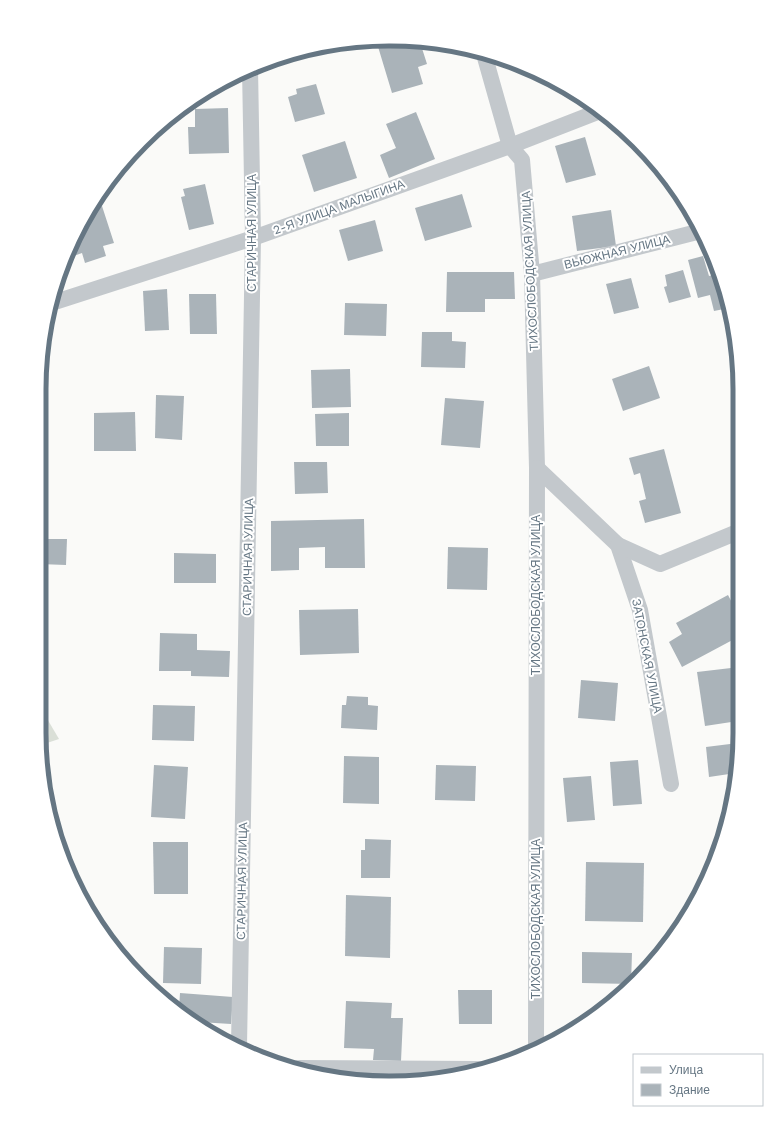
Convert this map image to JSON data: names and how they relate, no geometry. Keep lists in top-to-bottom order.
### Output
{
  "streets": {
    "street": [
      "2-Я УЛИЦА МАЛЫГИНА",
      "СТАРИЧНАЯ УЛИЦА",
      "ВЬЮЖНАЯ УЛИЦА",
      "ТИХОСЛОБОДСКАЯ УЛИЦА",
      "ЗАТОНСКАЯ УЛИЦА"
    ]
  },
  "crossings": [
    ["2-Я УЛИЦА МАЛЫГИНА", "СТАРИЧНАЯ УЛИЦА"],
    ["2-Я УЛИЦА МАЛЫГИНА", "ТИХОСЛОБОДСКАЯ УЛИЦА"],
    ["ВЬЮЖНАЯ УЛИЦА", "ТИХОСЛОБОДСКАЯ УЛИЦА"],
    ["ТИХОСЛОБОДСКАЯ УЛИЦА", "ЗАТОНСКАЯ УЛИЦА"]
  ],
  "legend": ["Улица", "Здание"]
}
